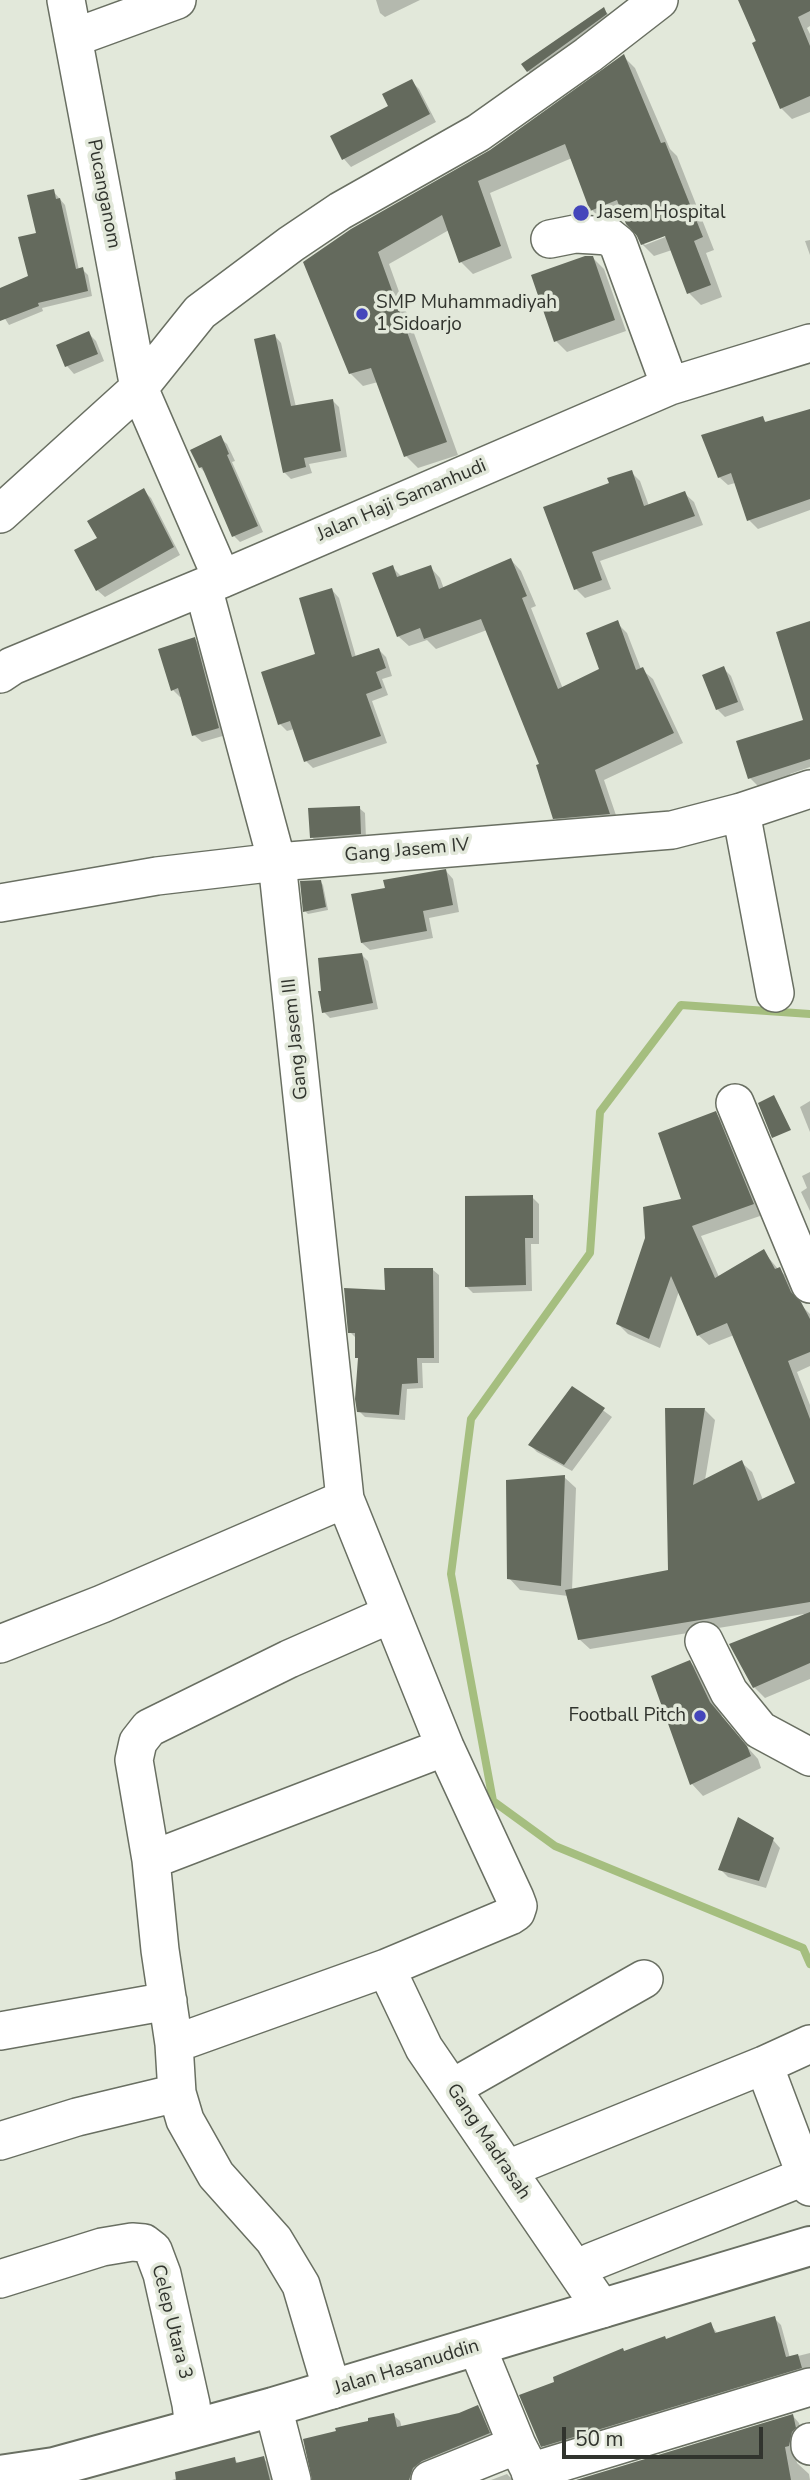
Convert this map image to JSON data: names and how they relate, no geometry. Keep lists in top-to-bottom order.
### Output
{
  "streets": {
    "main road": ["Jalan Hasanuddin"],
    "street": [
      "Pucanganom",
      "Jalan Haji Samanhudi",
      "Gang Jasem IV",
      "Gang Jasem III",
      "Gang Madrasah",
      "Celep Utara 3"
    ]
  },
  "crossings": [
    ["Pucanganom", "Jalan Haji Samanhudi"],
    ["Pucanganom", "Gang Jasem III"],
    ["Jalan Haji Samanhudi", "Gang Jasem III"],
    ["Gang Jasem IV", "Gang Jasem III"],
    ["Gang Jasem III", "Gang Madrasah"],
    ["Gang Madrasah", "Jalan Hasanuddin"],
    ["Celep Utara 3", "Jalan Hasanuddin"]
  ],
  "places": ["Jasem Hospital", "SMP Muhammadiyah 1 Sidoarjo", "Football Pitch"],
  "scale_bar": "50 m"
}
